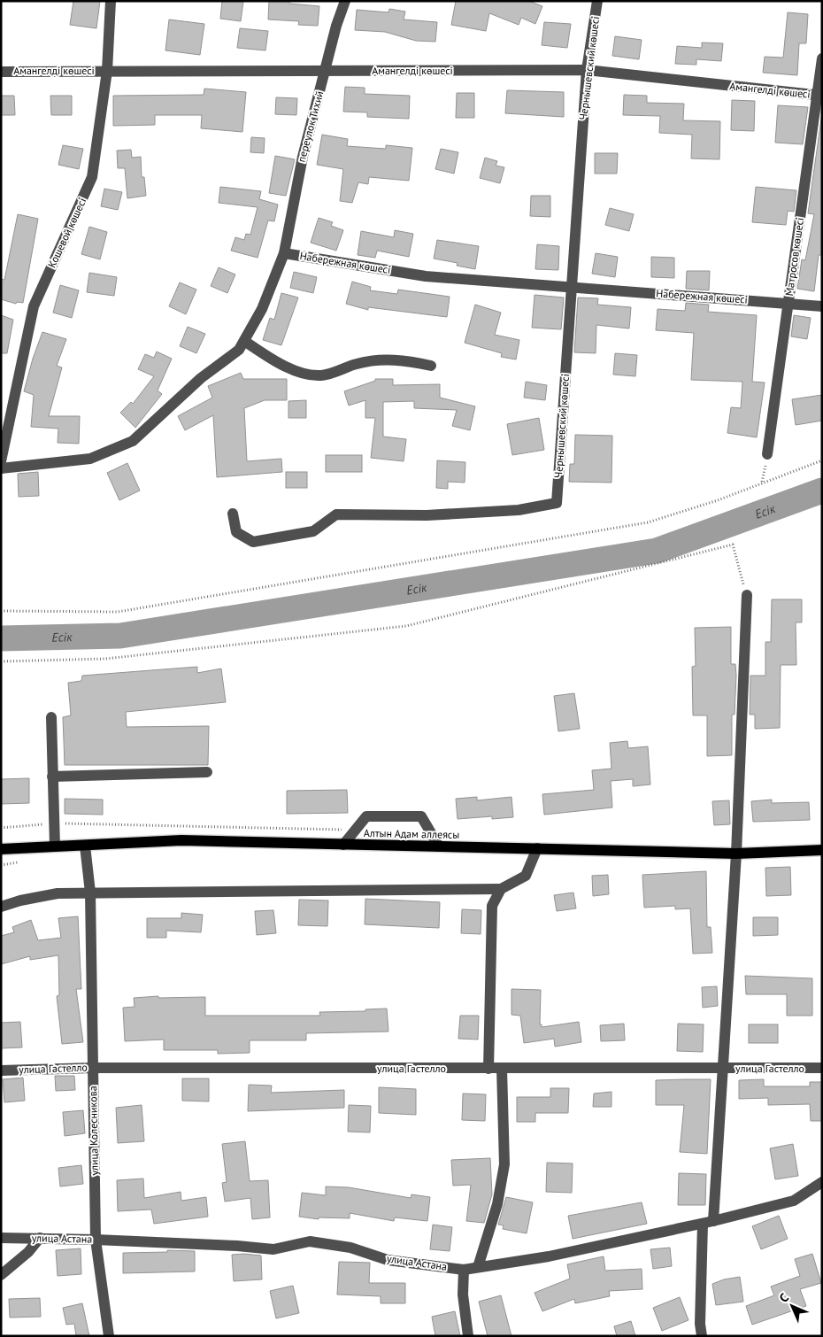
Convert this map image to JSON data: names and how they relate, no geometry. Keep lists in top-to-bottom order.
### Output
{
  "streets": {
    "main road": ["Алтын Адам аллеясы"],
    "street": [
      "Чернышевский көшесі",
      "Амангелді көшесі",
      "переулок Тихий",
      "Кошевой көшесі",
      "Матросов көшесі",
      "Набережная көшесі",
      "улица Гастелло",
      "улица Колесникова",
      "улица Астана"
    ]
  },
  "crossings": [
    ["Чернышевский көшесі", "Амангелді көшесі"],
    ["Чернышевский көшесі", "Набережная көшесі"],
    ["Амангелді көшесі", "переулок Тихий"],
    ["Амангелді көшесі", "Кошевой көшесі"],
    ["Амангелді көшесі", "Матросов көшесі"],
    ["переулок Тихий", "Набережная көшесі"],
    ["Матросов көшесі", "Набережная көшесі"],
    ["Алтын Адам аллеясы", "улица Колесникова"],
    ["улица Гастелло", "улица Колесникова"],
    ["улица Колесникова", "улица Астана"]
  ],
  "water": ["Есік"],
  "north": "top left"
}
